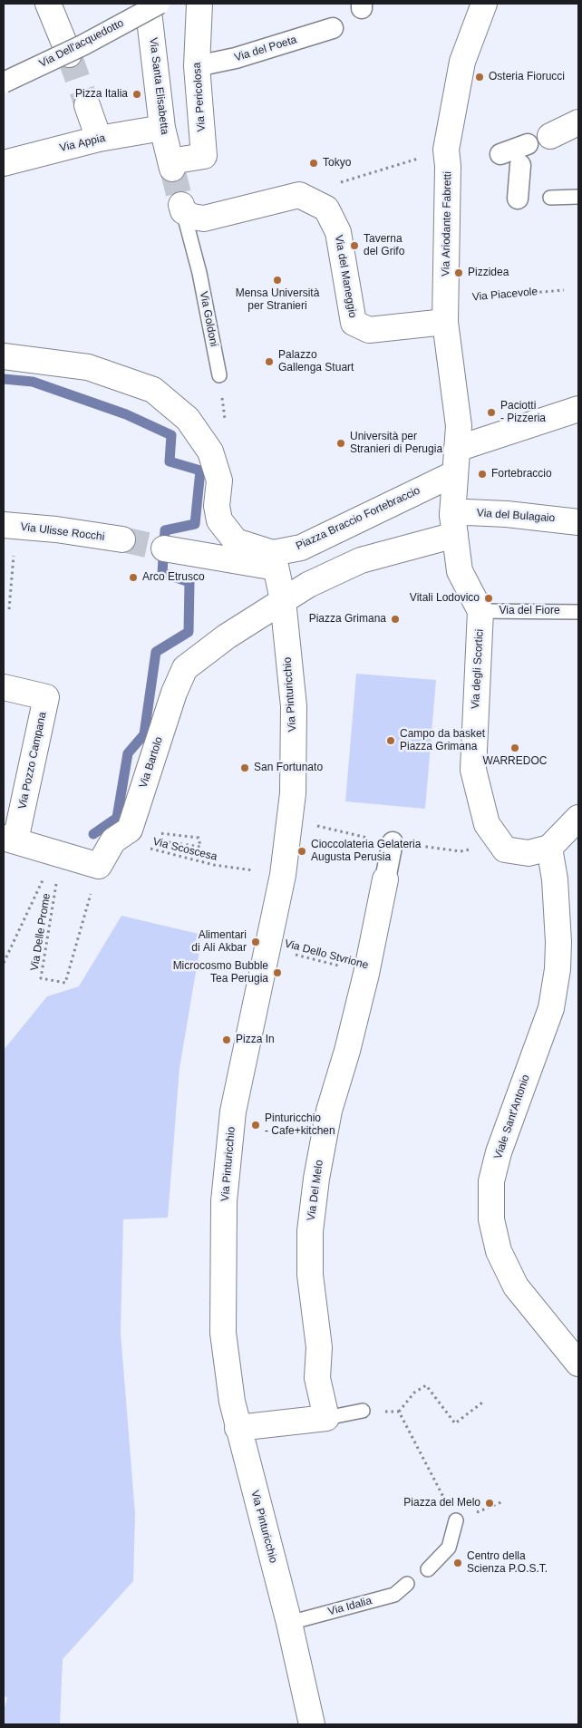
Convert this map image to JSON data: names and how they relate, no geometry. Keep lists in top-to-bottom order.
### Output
{
  "streets": {
    "street": [
      "Via Dell'acquedotto",
      "Via del Poeta",
      "Via Santa Elisabetta",
      "Via Pericolosa",
      "Via Appia",
      "Via Ariodante Fabretti",
      "Via del Maneggio",
      "Via del Bulagaio",
      "Piazza Braccio Fortebraccio",
      "Via Ulisse Rocchi",
      "Via degli Scortici",
      "Via Pinturicchio",
      "Via Pozzo Campana",
      "Via Bartolo",
      "Viale Sant'Antonio",
      "Via Del Melo"
    ],
    "lane": ["Via Goldoni", "Via del Fiore", "Via Idalia"],
    "path": [
      "Via Piacevole",
      "Via Scoscesa",
      "Via Delle Prome",
      "Via Dello Stvrione"
    ]
  },
  "crossings": [
    ["Via del Poeta", "Via Pericolosa"],
    ["Via Santa Elisabetta", "Via Pericolosa"],
    ["Via Santa Elisabetta", "Via Appia"],
    ["Via Ariodante Fabretti", "Via del Maneggio"],
    ["Via Ariodante Fabretti", "Via Piacevole"],
    ["Via Ariodante Fabretti", "Piazza Braccio Fortebraccio"],
    ["Via del Maneggio", "Via Piacevole"],
    ["Via del Fiore", "Via degli Scortici"],
    ["Via degli Scortici", "Viale Sant'Antonio"],
    ["Via Pinturicchio", "Via Bartolo"],
    ["Via Pinturicchio", "Via Scoscesa"],
    ["Via Pinturicchio", "Via Dello Stvrione"],
    ["Via Pinturicchio", "Via Idalia"],
    ["Via Bartolo", "Via Scoscesa"],
    ["Via Dello Stvrione", "Via Del Melo"]
  ],
  "places": [
    "Osteria Fiorucci",
    "Pizza Italia",
    "Tokyo",
    "Taverna del Grifo",
    "Pizzidea",
    "Mensa Università per Stranieri",
    "Palazzo Gallenga Stuart",
    "Paciotti - Pizzeria",
    "Università per Stranieri di Perugia",
    "Fortebraccio",
    "Arco Etrusco",
    "Vitali Lodovico",
    "Piazza Grimana",
    "Campo da basket Piazza Grimana",
    "WARREDOC",
    "San Fortunato",
    "Cioccolateria Gelateria Augusta Perusia",
    "Alimentari di Ali Akbar",
    "Microcosmo Bubble Tea Perugia",
    "Pizza In",
    "Pinturicchio - Cafe+kitchen",
    "Piazza del Melo",
    "Centro della Scienza P.O.S.T."
  ]
}
